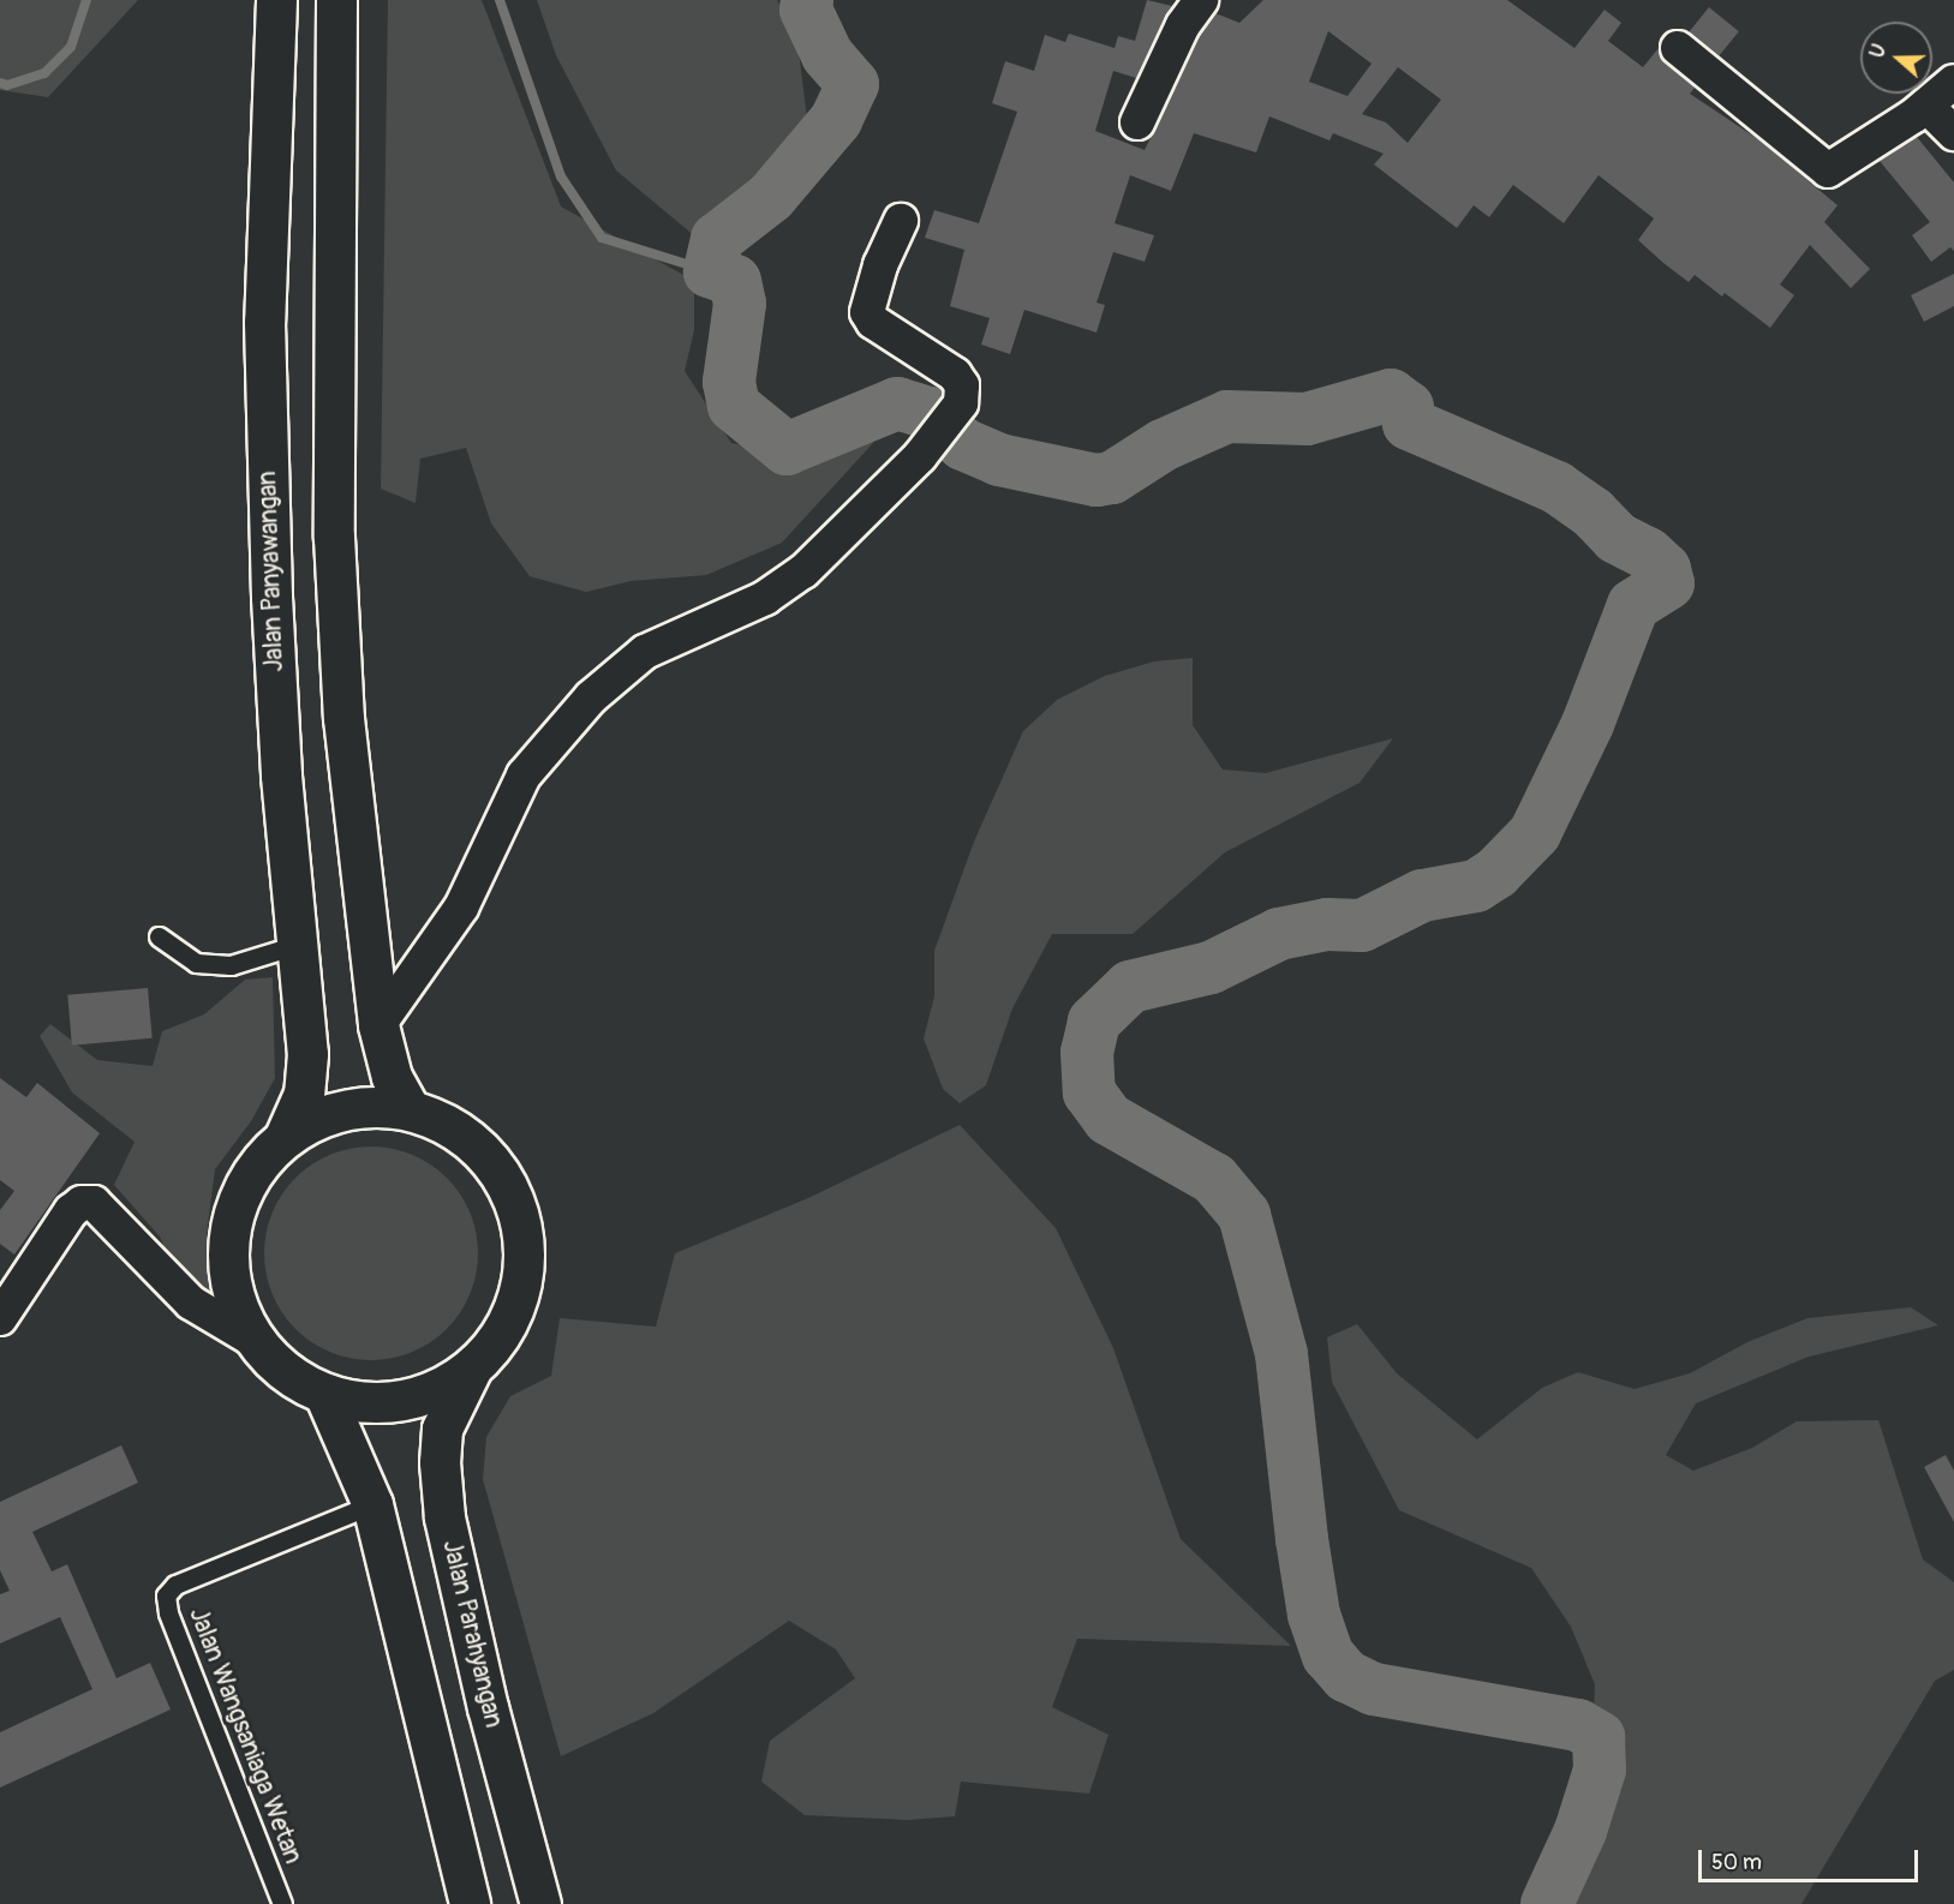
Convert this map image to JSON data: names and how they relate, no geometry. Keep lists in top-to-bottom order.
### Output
{
  "streets": {
    "main road": ["Jalan Panyawangan", "Jalan Parahyangan"],
    "lane": ["Jalan Wangsaniaga Wetan"]
  },
  "scale_bar": "50 m",
  "north": "left"
}
